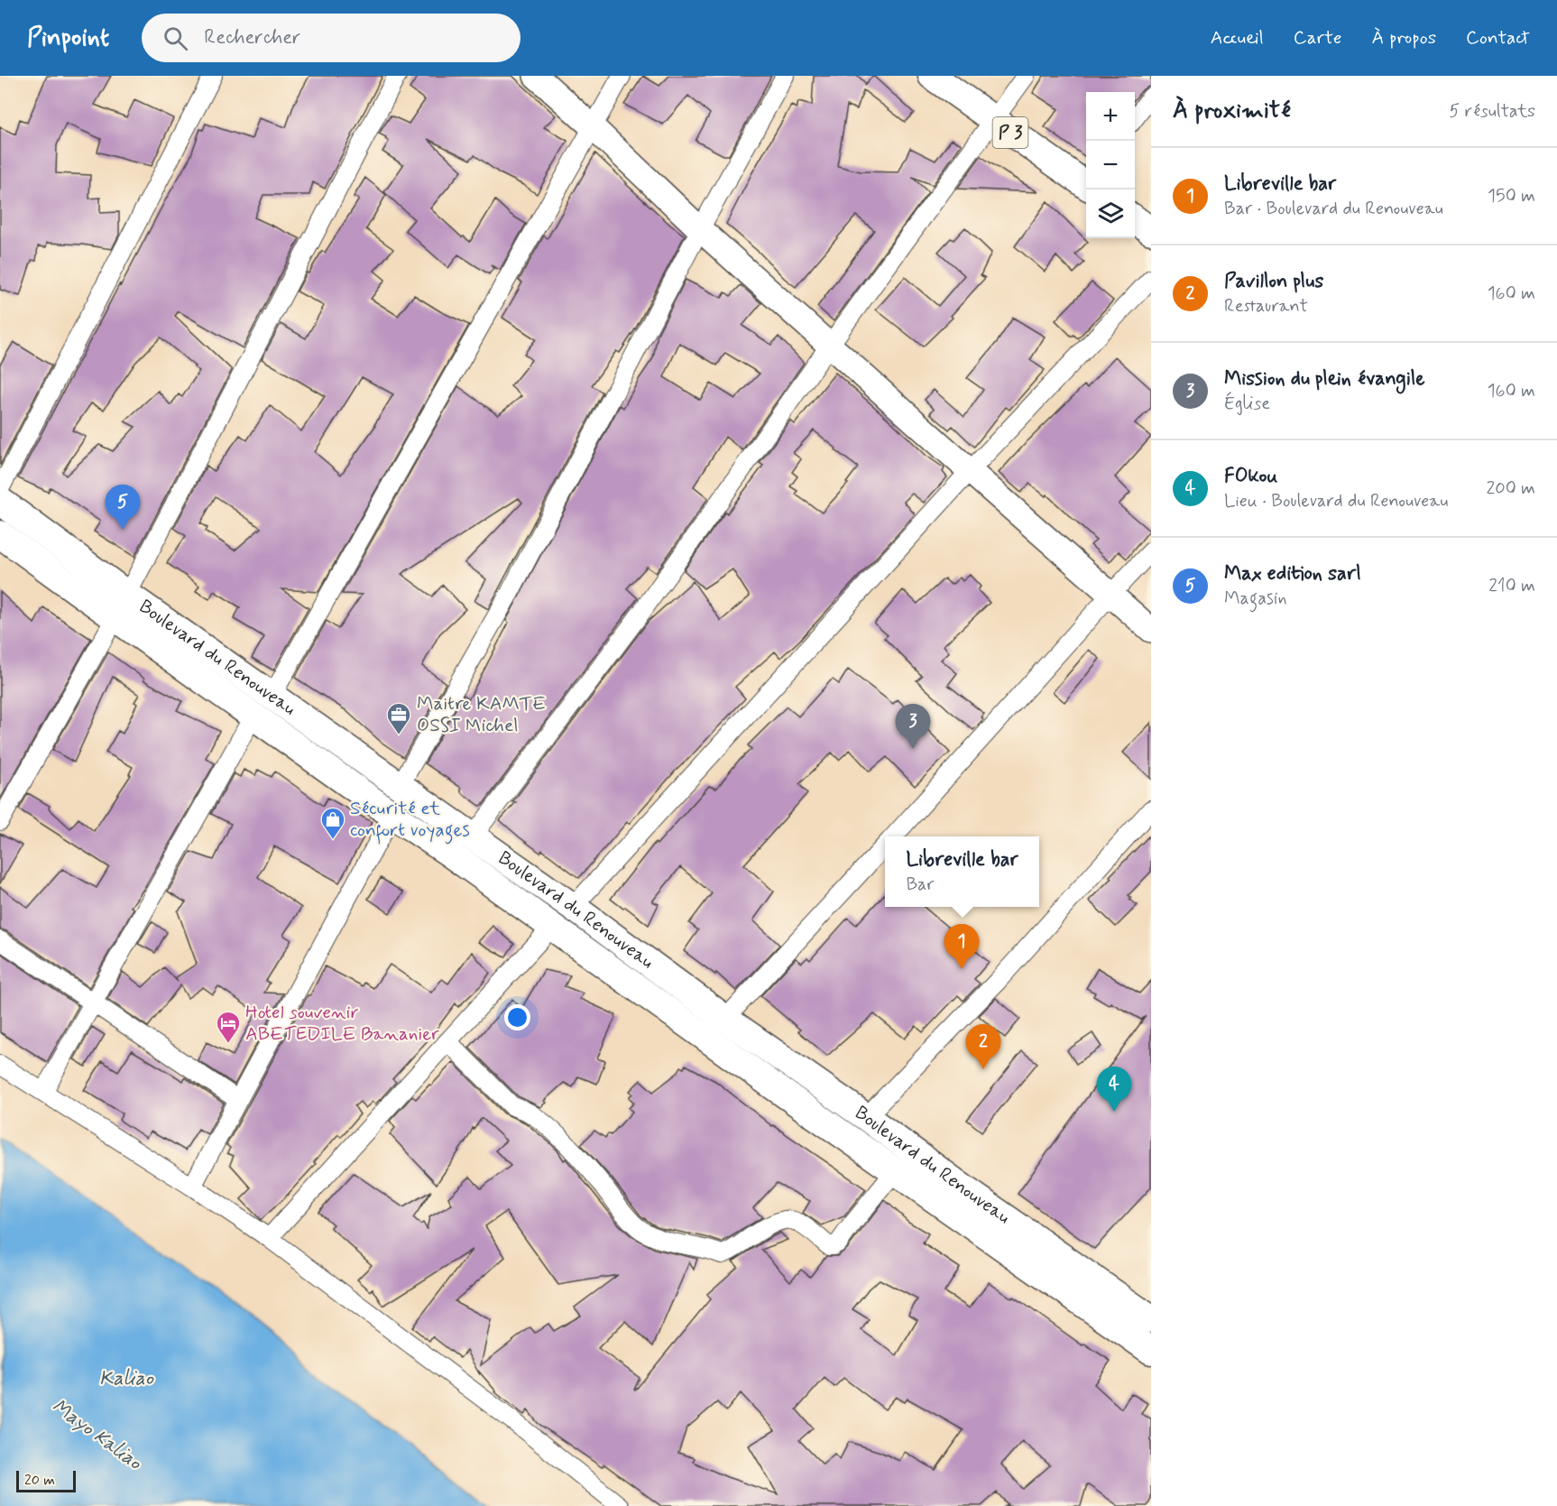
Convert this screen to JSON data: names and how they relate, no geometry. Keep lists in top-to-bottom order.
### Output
{
  "streets": {
    "main road": ["P 3", "Boulevard du Renouveau"]
  },
  "water": ["Kaliao", "Mayo Kaliao"],
  "places": {
    "office": ["Maitre KAMTE OSSI Michel"],
    "shop": ["Sécurité et confort voyages"],
    "hotel": ["Hotel souvenir ABETEDILE Bananier"]
  },
  "scale_bar": "20 m",
  "page": {
    "header": "Pinpoint",
    "search": "Rechercher",
    "nav": [
      "Accueil",
      "Carte",
      "À propos",
      "Contact"
    ],
    "heading": ["À proximité", "5 résultats"],
    "map_buttons": ["+", "−"],
    "list": [
      {
        "mark": "1",
        "name": "Libreville bar",
        "note": "Bar · Boulevard du Renouveau",
        "value": "150 m"
      },
      {
        "mark": "2",
        "name": "Pavillon plus",
        "note": "Restaurant",
        "value": "160 m"
      },
      {
        "mark": "3",
        "name": "Mission du plein évangile",
        "note": "Église",
        "value": "160 m"
      },
      {
        "mark": "4",
        "name": "FOkou",
        "note": "Lieu · Boulevard du Renouveau",
        "value": "200 m"
      },
      {
        "mark": "5",
        "name": "Max edition sarl",
        "note": "Magasin",
        "value": "210 m"
      }
    ],
    "pins": [
      "5",
      "3",
      "1",
      "2",
      "4"
    ],
    "popup": ["Libreville bar", "Bar"],
    "scale": "20 m"
  }
}
